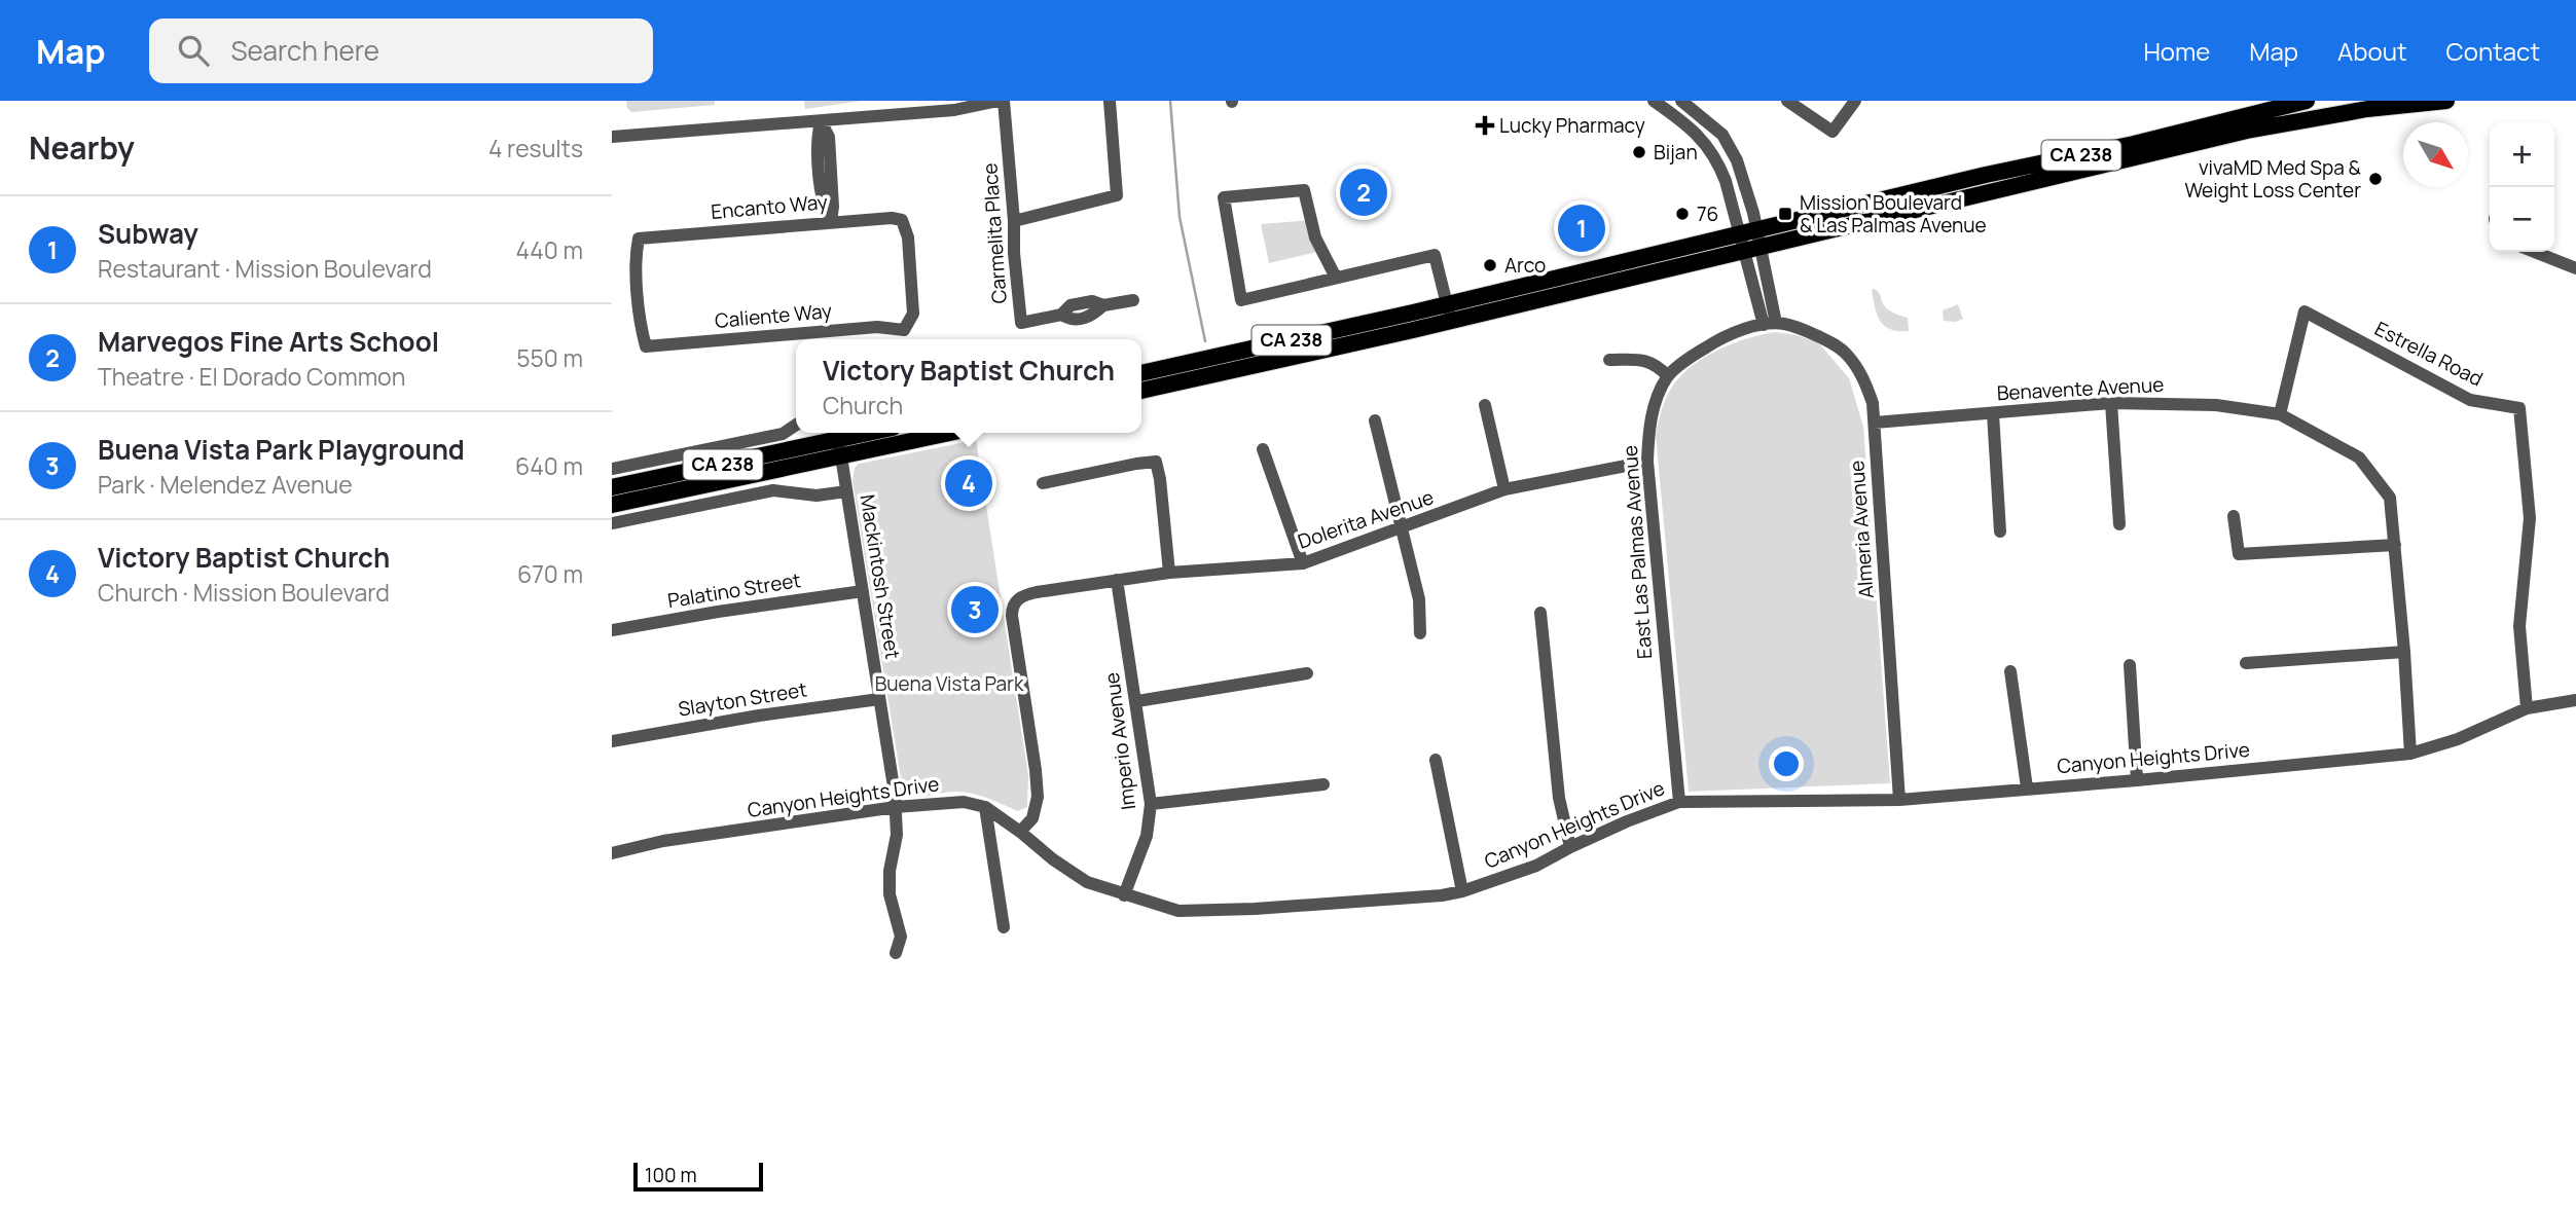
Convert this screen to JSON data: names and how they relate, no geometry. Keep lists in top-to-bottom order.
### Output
{
  "streets": {
    "main road": ["CA 238"],
    "street": [
      "Encanto Way",
      "Carmelita Place",
      "Caliente Way",
      "Estrella Road",
      "Benavente Avenue",
      "Dolerita Avenue",
      "Almeria Avenue",
      "East Las Palmas Avenue",
      "Mackintosh Street",
      "Palatino Street",
      "Slayton Street",
      "Imperio Avenue",
      "Canyon Heights Drive"
    ]
  },
  "crossings": [
    ["CA 238", "Mackintosh Street"],
    ["Encanto Way", "Caliente Way"],
    ["Estrella Road", "Benavente Avenue"],
    ["Estrella Road", "Canyon Heights Drive"],
    ["Benavente Avenue", "Almeria Avenue"],
    ["Benavente Avenue", "Canyon Heights Drive"],
    ["Dolerita Avenue", "East Las Palmas Avenue"],
    ["Dolerita Avenue", "Imperio Avenue"],
    ["Dolerita Avenue", "Canyon Heights Drive"],
    ["Almeria Avenue", "Canyon Heights Drive"],
    ["East Las Palmas Avenue", "Canyon Heights Drive"],
    ["Mackintosh Street", "Palatino Street"],
    ["Mackintosh Street", "Slayton Street"],
    ["Mackintosh Street", "Canyon Heights Drive"],
    ["Imperio Avenue", "Canyon Heights Drive"]
  ],
  "parks": ["Buena Vista Park"],
  "places": {
    "health": ["Lucky Pharmacy"],
    "other": [
      "Bijan",
      "vivaMD Med Spa & Weight Loss Center",
      "76",
      "Arco"
    ],
    "transit": ["Mission Boulevard & Las Palmas Avenue"]
  },
  "scale_bar": "100 m",
  "north": "bottom right",
  "page": {
    "header": "Map",
    "search": "Search here",
    "nav": [
      "Home",
      "Map",
      "About",
      "Contact"
    ],
    "heading": ["Nearby", "4 results"],
    "map_buttons": ["+", "−"],
    "pins": [
      "2",
      "1",
      "4",
      "3"
    ],
    "list": [
      {
        "mark": "1",
        "name": "Subway",
        "note": "Restaurant · Mission Boulevard",
        "value": "440 m"
      },
      {
        "mark": "2",
        "name": "Marvegos Fine Arts School",
        "note": "Theatre · El Dorado Common",
        "value": "550 m"
      },
      {
        "mark": "3",
        "name": "Buena Vista Park Playground",
        "note": "Park · Melendez Avenue",
        "value": "640 m"
      },
      {
        "mark": "4",
        "name": "Victory Baptist Church",
        "note": "Church · Mission Boulevard",
        "value": "670 m"
      }
    ],
    "popup": ["Victory Baptist Church", "Church"],
    "scale": "100 m"
  }
}
